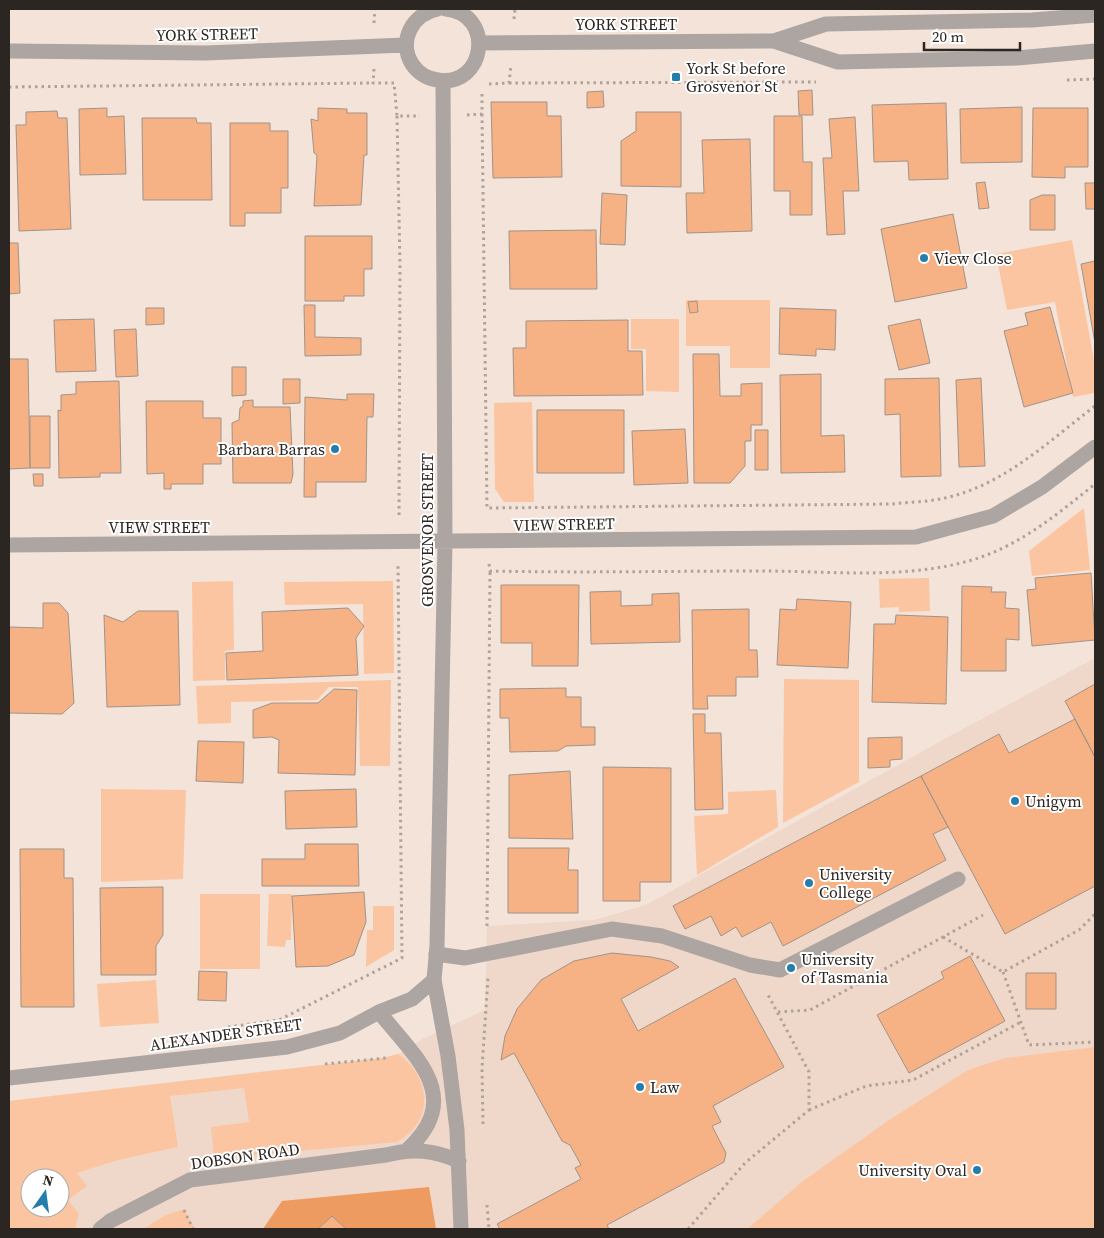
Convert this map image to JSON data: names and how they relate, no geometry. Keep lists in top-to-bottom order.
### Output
{
  "streets": {
    "street": [
      "YORK STREET",
      "VIEW STREET",
      "GROSVENOR STREET",
      "ALEXANDER STREET",
      "DOBSON ROAD"
    ]
  },
  "crossings": [
    ["VIEW STREET", "GROSVENOR STREET"],
    ["GROSVENOR STREET", "ALEXANDER STREET"],
    ["GROSVENOR STREET", "DOBSON ROAD"]
  ],
  "places": {
    "transit": ["York St before Grosvenor St"],
    "other": [
      "View Close",
      "Barbara Barras",
      "Unigym",
      "University College",
      "University of Tasmania",
      "Law",
      "University Oval"
    ]
  },
  "scale_bar": "20 m",
  "north": "top"
}
